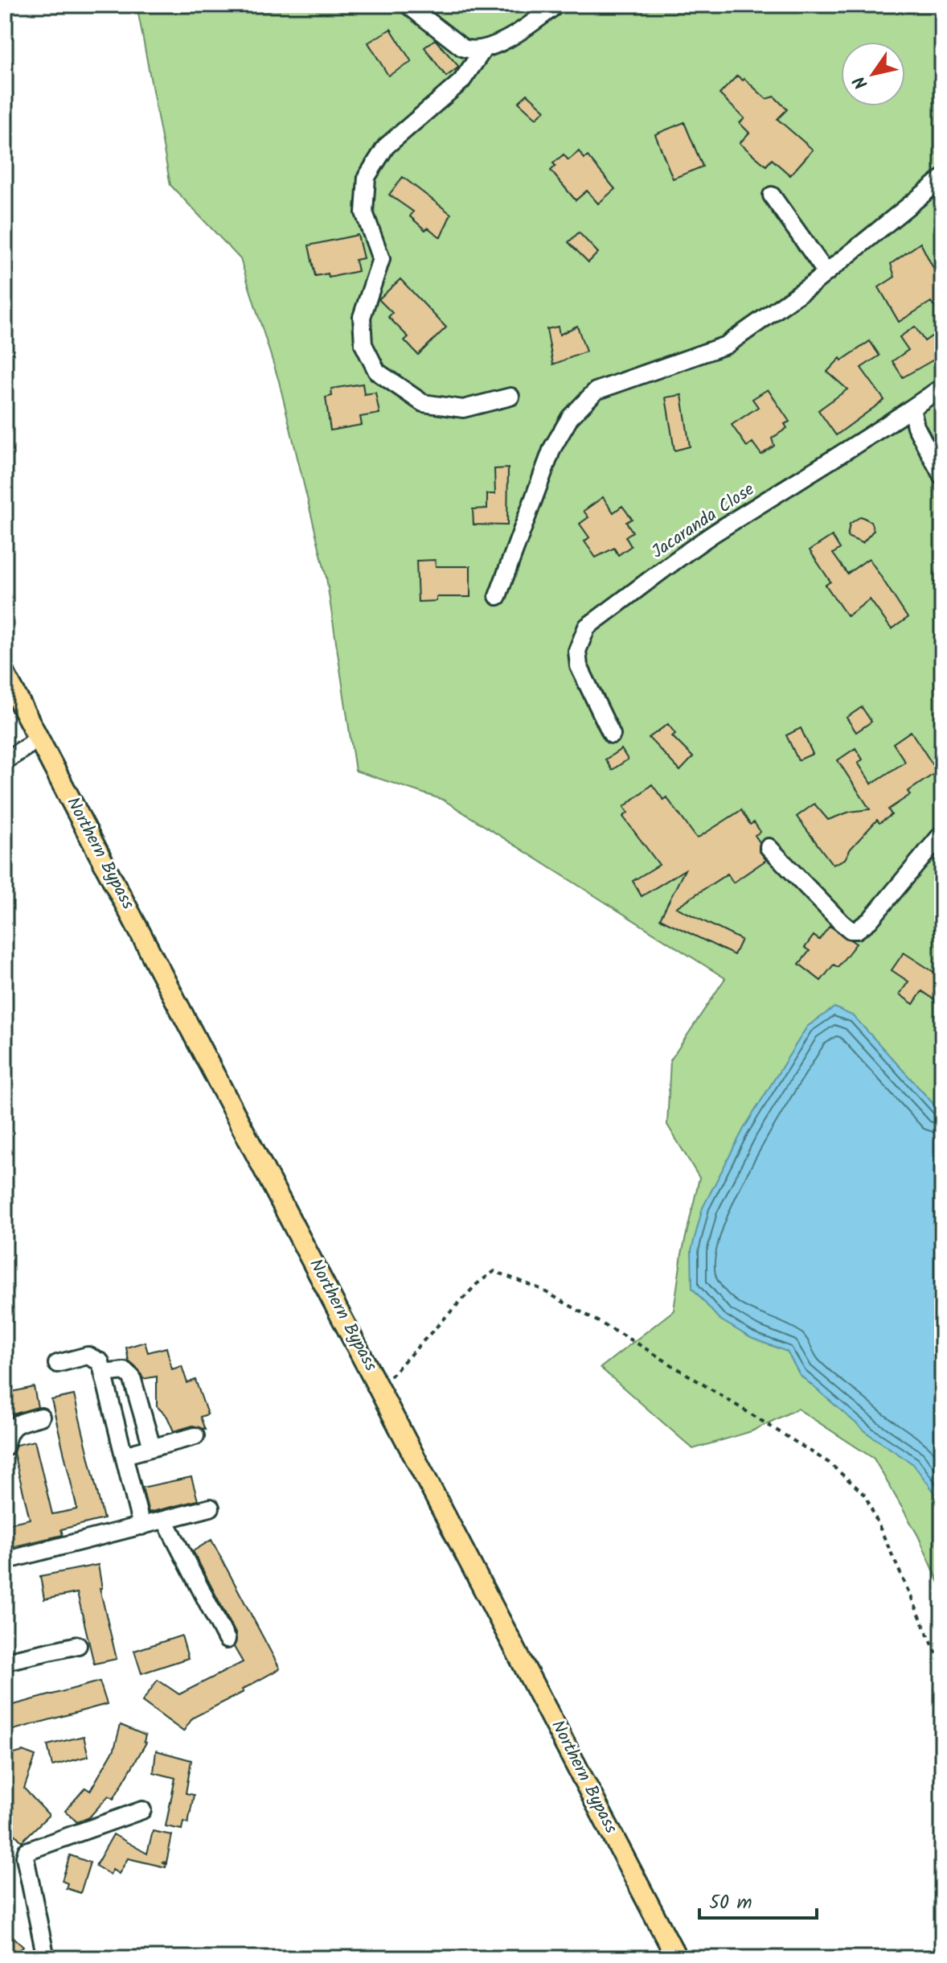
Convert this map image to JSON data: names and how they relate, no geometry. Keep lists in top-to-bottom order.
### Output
{
  "streets": {
    "main road": ["Northern Bypass"],
    "street": ["Jacaranda Close"]
  },
  "scale_bar": "50 m",
  "north": "bottom left"
}
